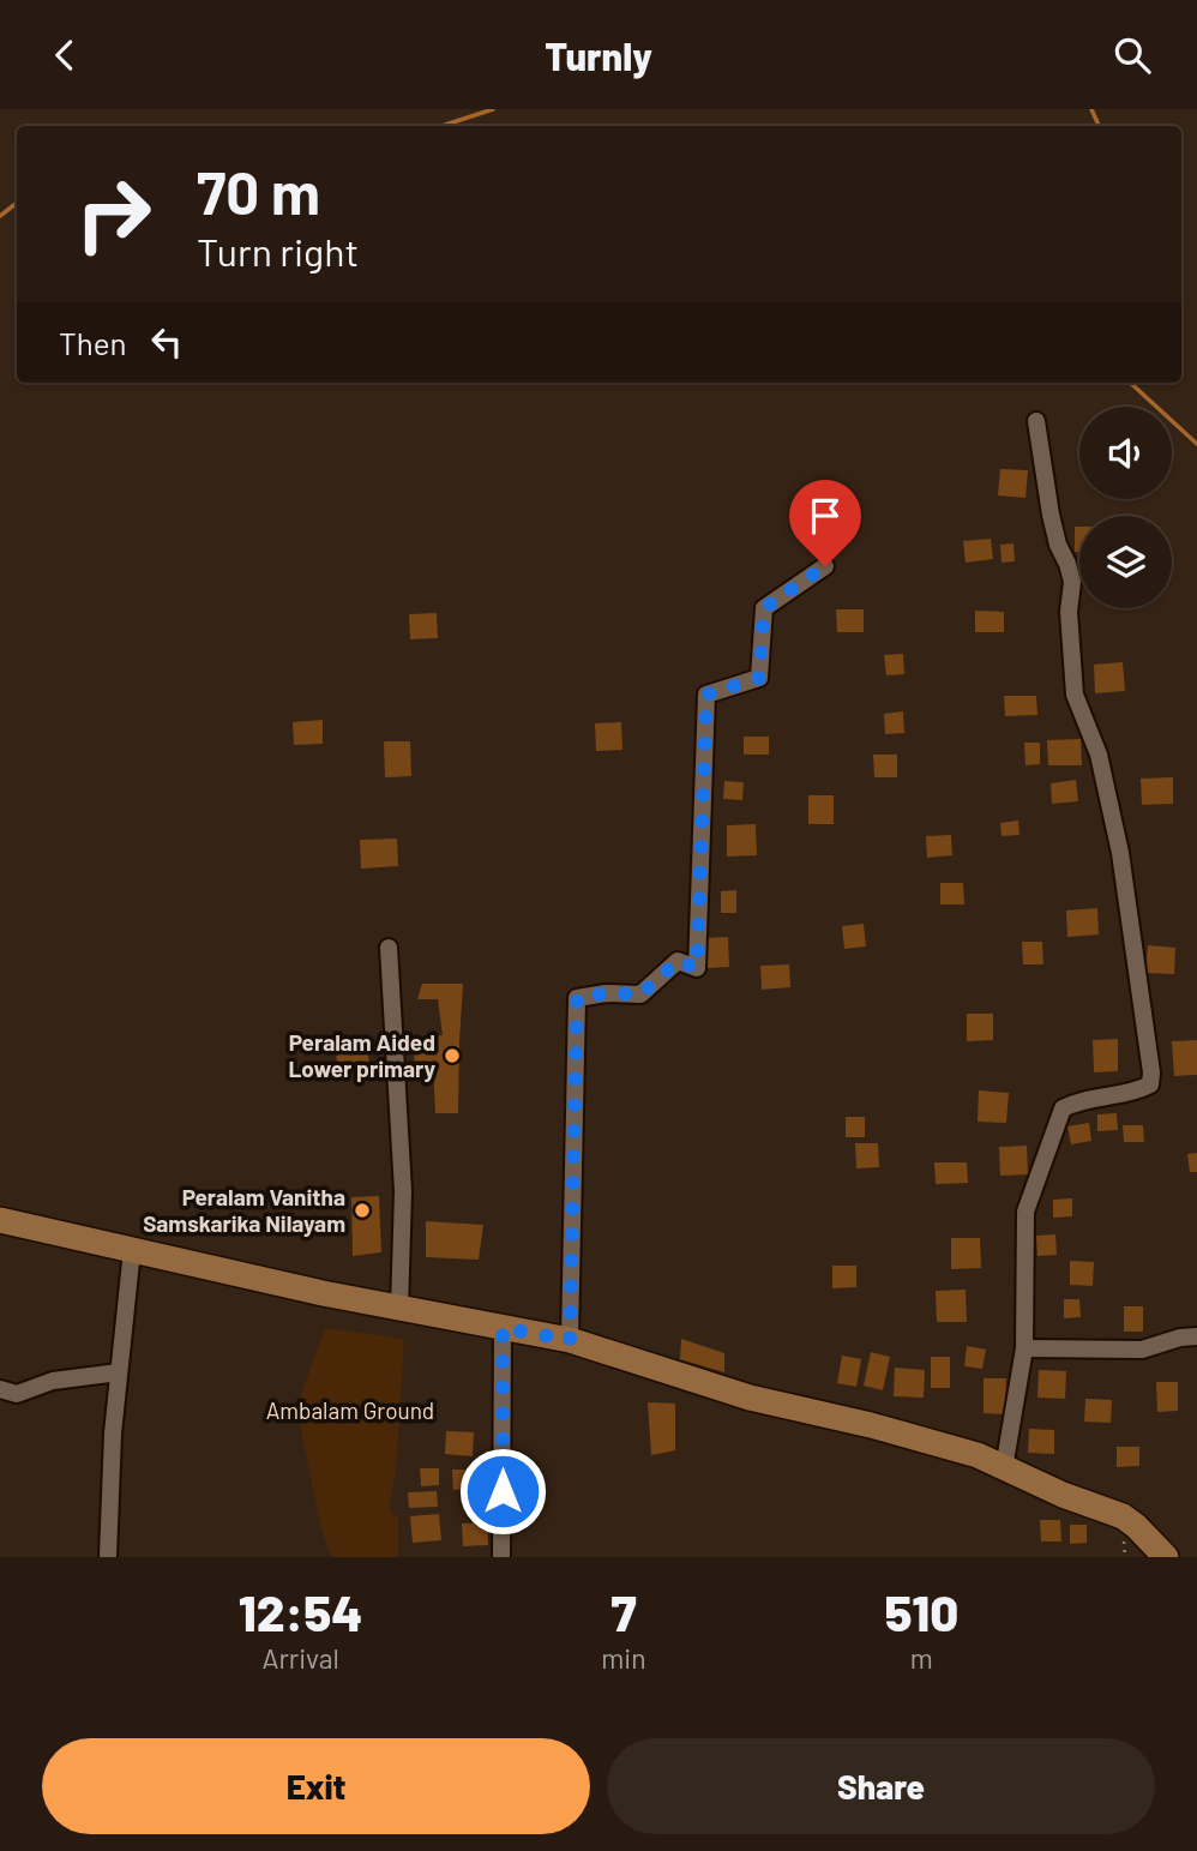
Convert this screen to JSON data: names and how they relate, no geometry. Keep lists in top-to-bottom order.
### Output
{
  "parks": ["Ambalam Ground"],
  "places": ["Peralam Aided Lower primary", "Peralam Vanitha Samskarika Nilayam"],
  "page": {
    "header": "Turnly",
    "turn": ["70 m", "Turn right"],
    "then": "Then",
    "eta": [
      "12:54",
      "Arrival",
      "7",
      "min",
      "510",
      "m"
    ],
    "buttons": ["Exit", "Share"]
  }
}
